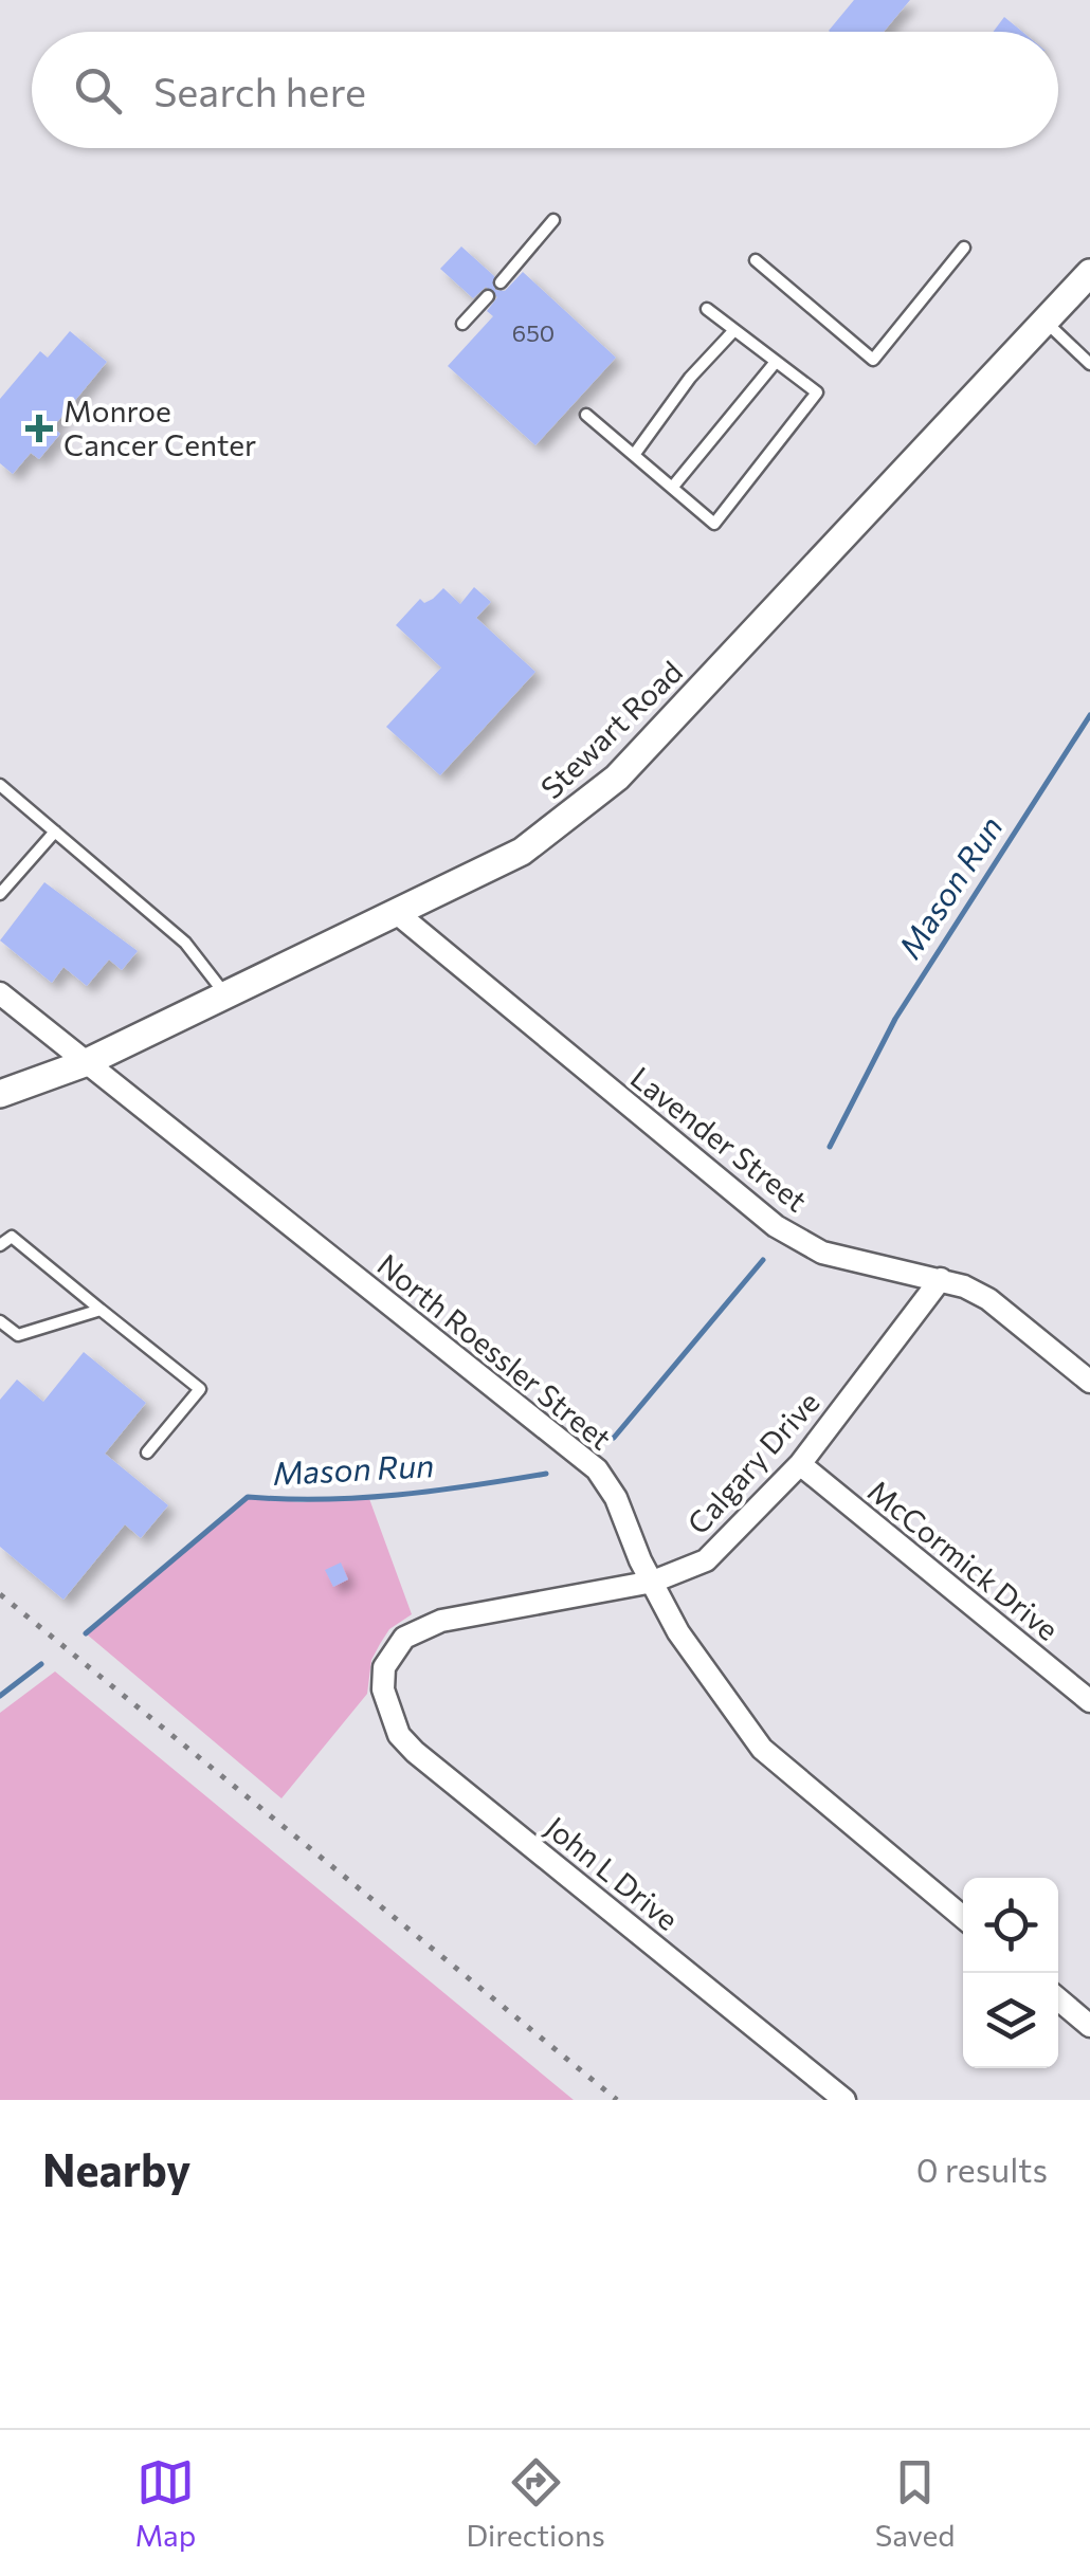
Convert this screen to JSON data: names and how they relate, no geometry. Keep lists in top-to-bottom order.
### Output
{
  "streets": {
    "street": [
      "Stewart Road",
      "Lavender Street",
      "North Roessler Street",
      "Calgary Drive",
      "McCormick Drive",
      "John L Drive"
    ]
  },
  "crossings": [
    ["Stewart Road", "Lavender Street"],
    ["Stewart Road", "North Roessler Street"],
    ["Lavender Street", "Calgary Drive"],
    ["North Roessler Street", "Calgary Drive"],
    ["Calgary Drive", "McCormick Drive"],
    ["Calgary Drive", "John L Drive"]
  ],
  "water": ["Mason Run"],
  "places": {
    "health": ["Monroe Cancer Center"]
  },
  "house_numbers": ["650"],
  "page": {
    "search": "Search here",
    "heading": ["Nearby", "0 results"],
    "nav": ["Map", "Directions", "Saved"]
  }
}
